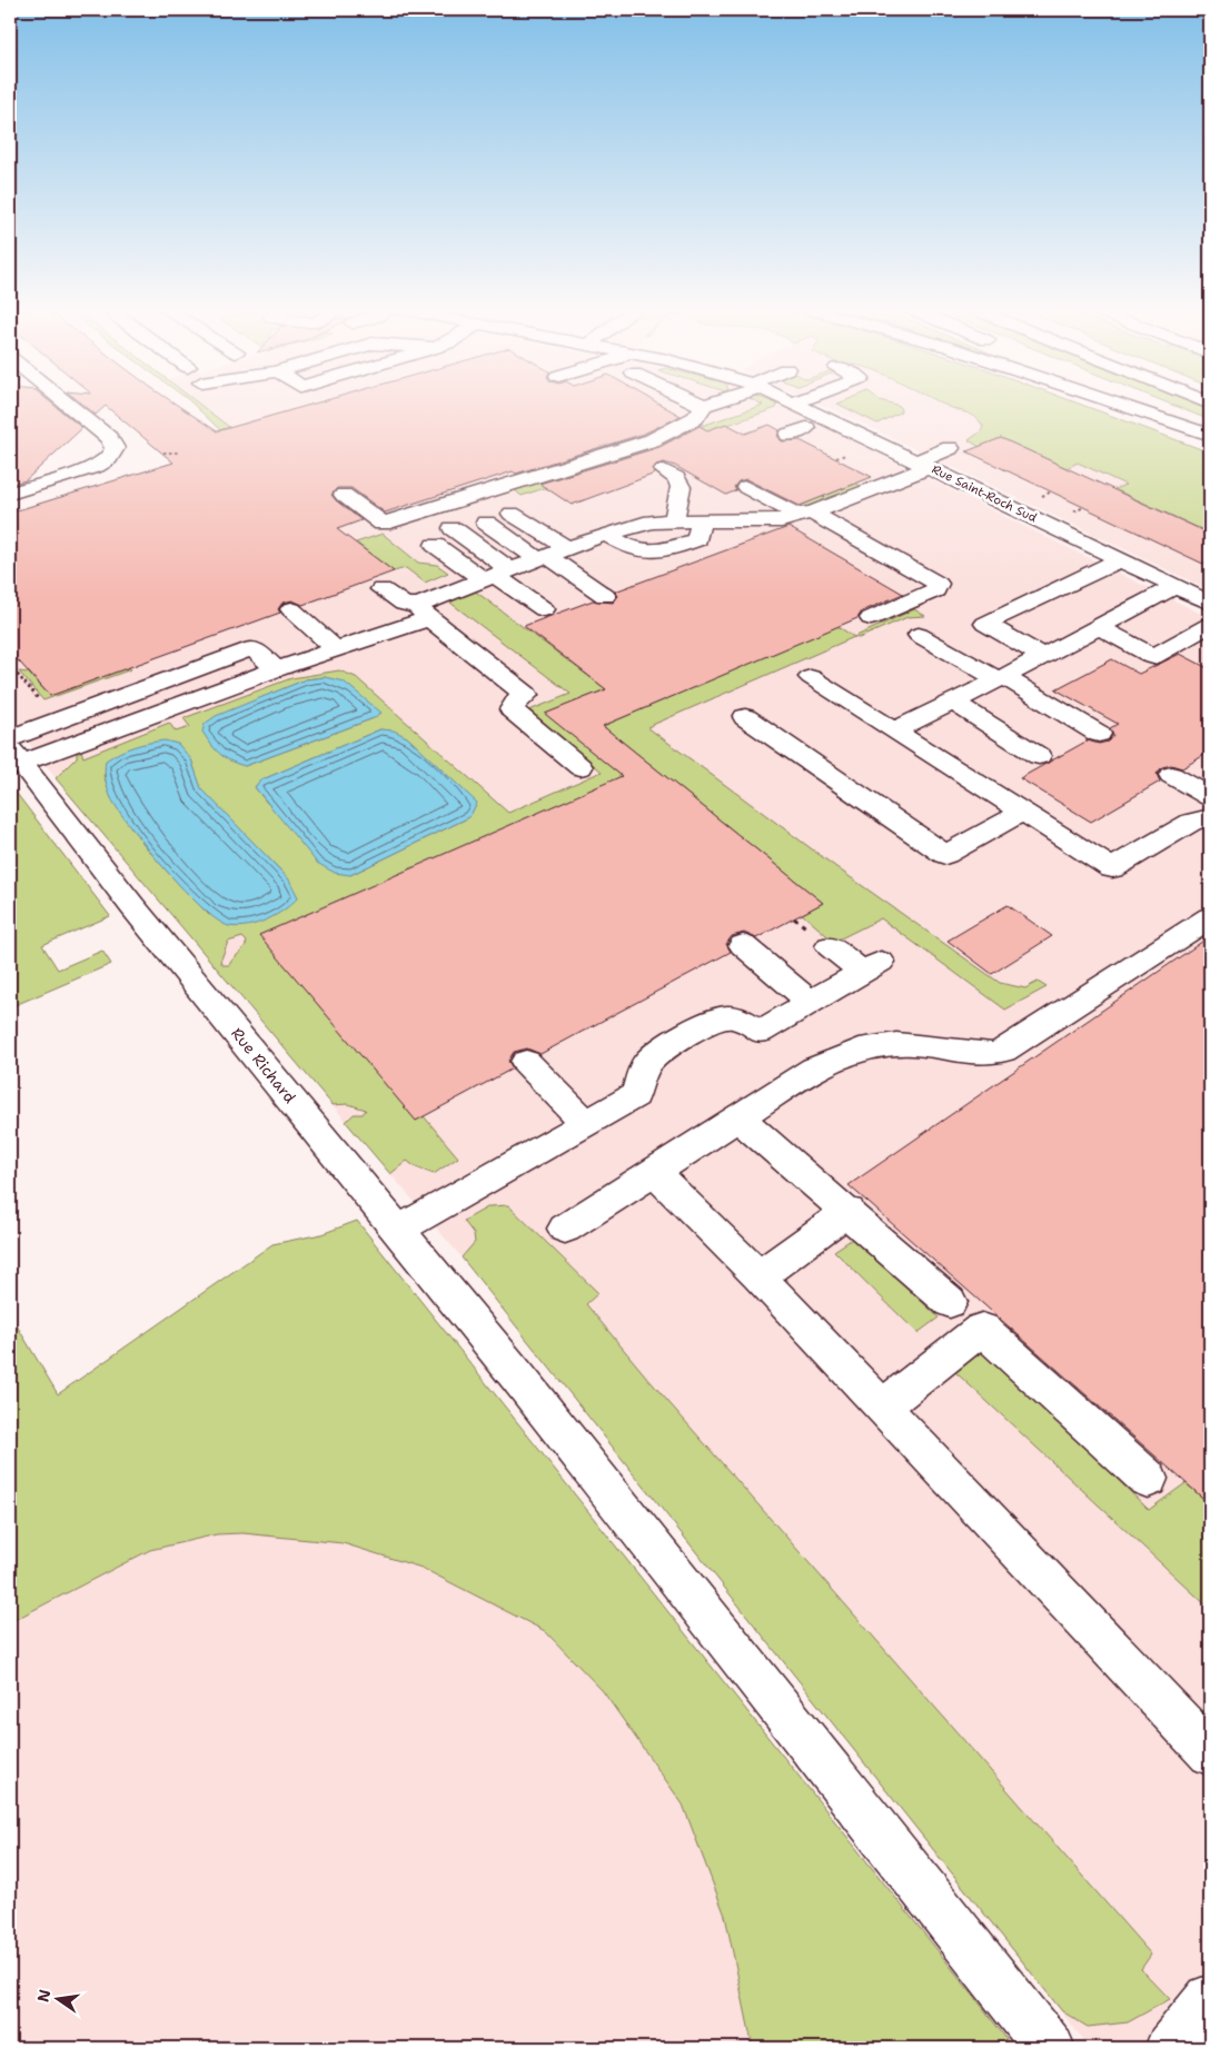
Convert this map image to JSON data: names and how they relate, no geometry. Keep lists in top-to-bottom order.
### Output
{
  "streets": {
    "main road": ["Rue Saint-Roch Sud", "Rue Richard"]
  },
  "north": "left"
}
